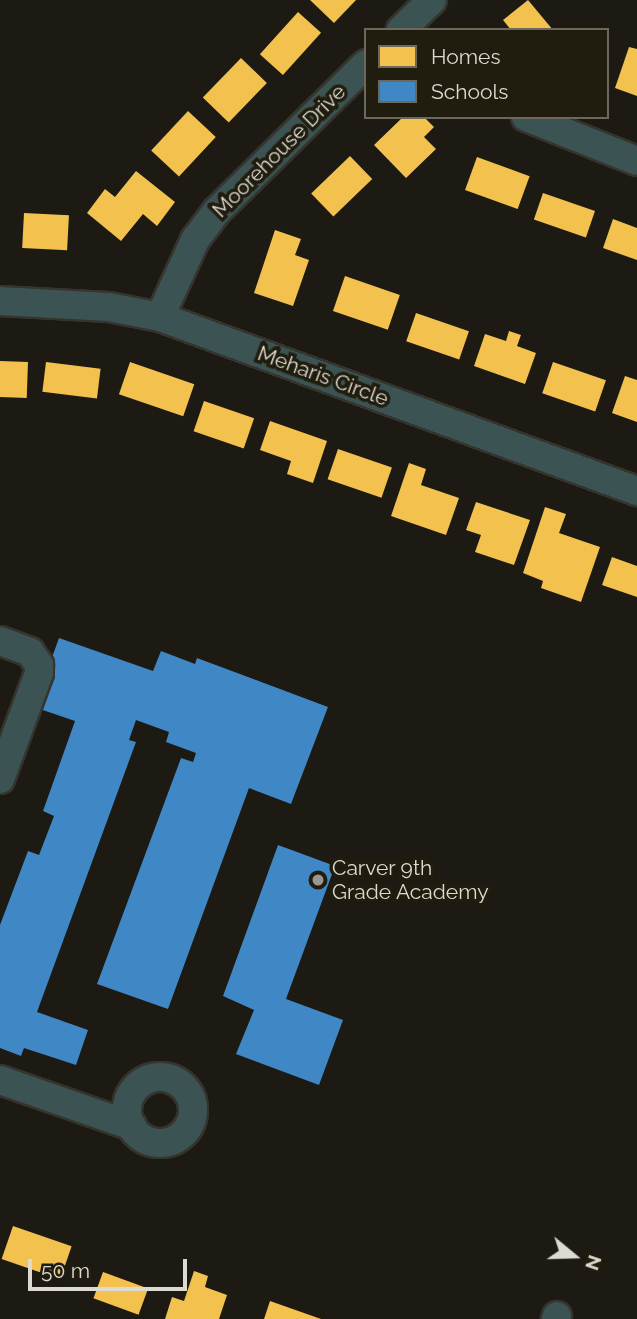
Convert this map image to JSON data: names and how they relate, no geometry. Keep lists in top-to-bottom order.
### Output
{
  "streets": {
    "street": ["Moorehouse Drive", "Meharis Circle"]
  },
  "crossings": [
    ["Moorehouse Drive", "Meharis Circle"]
  ],
  "places": ["Carver 9th Grade Academy"],
  "legend": ["Homes", "Schools"],
  "scale_bar": "50 m",
  "north": "right"
}
